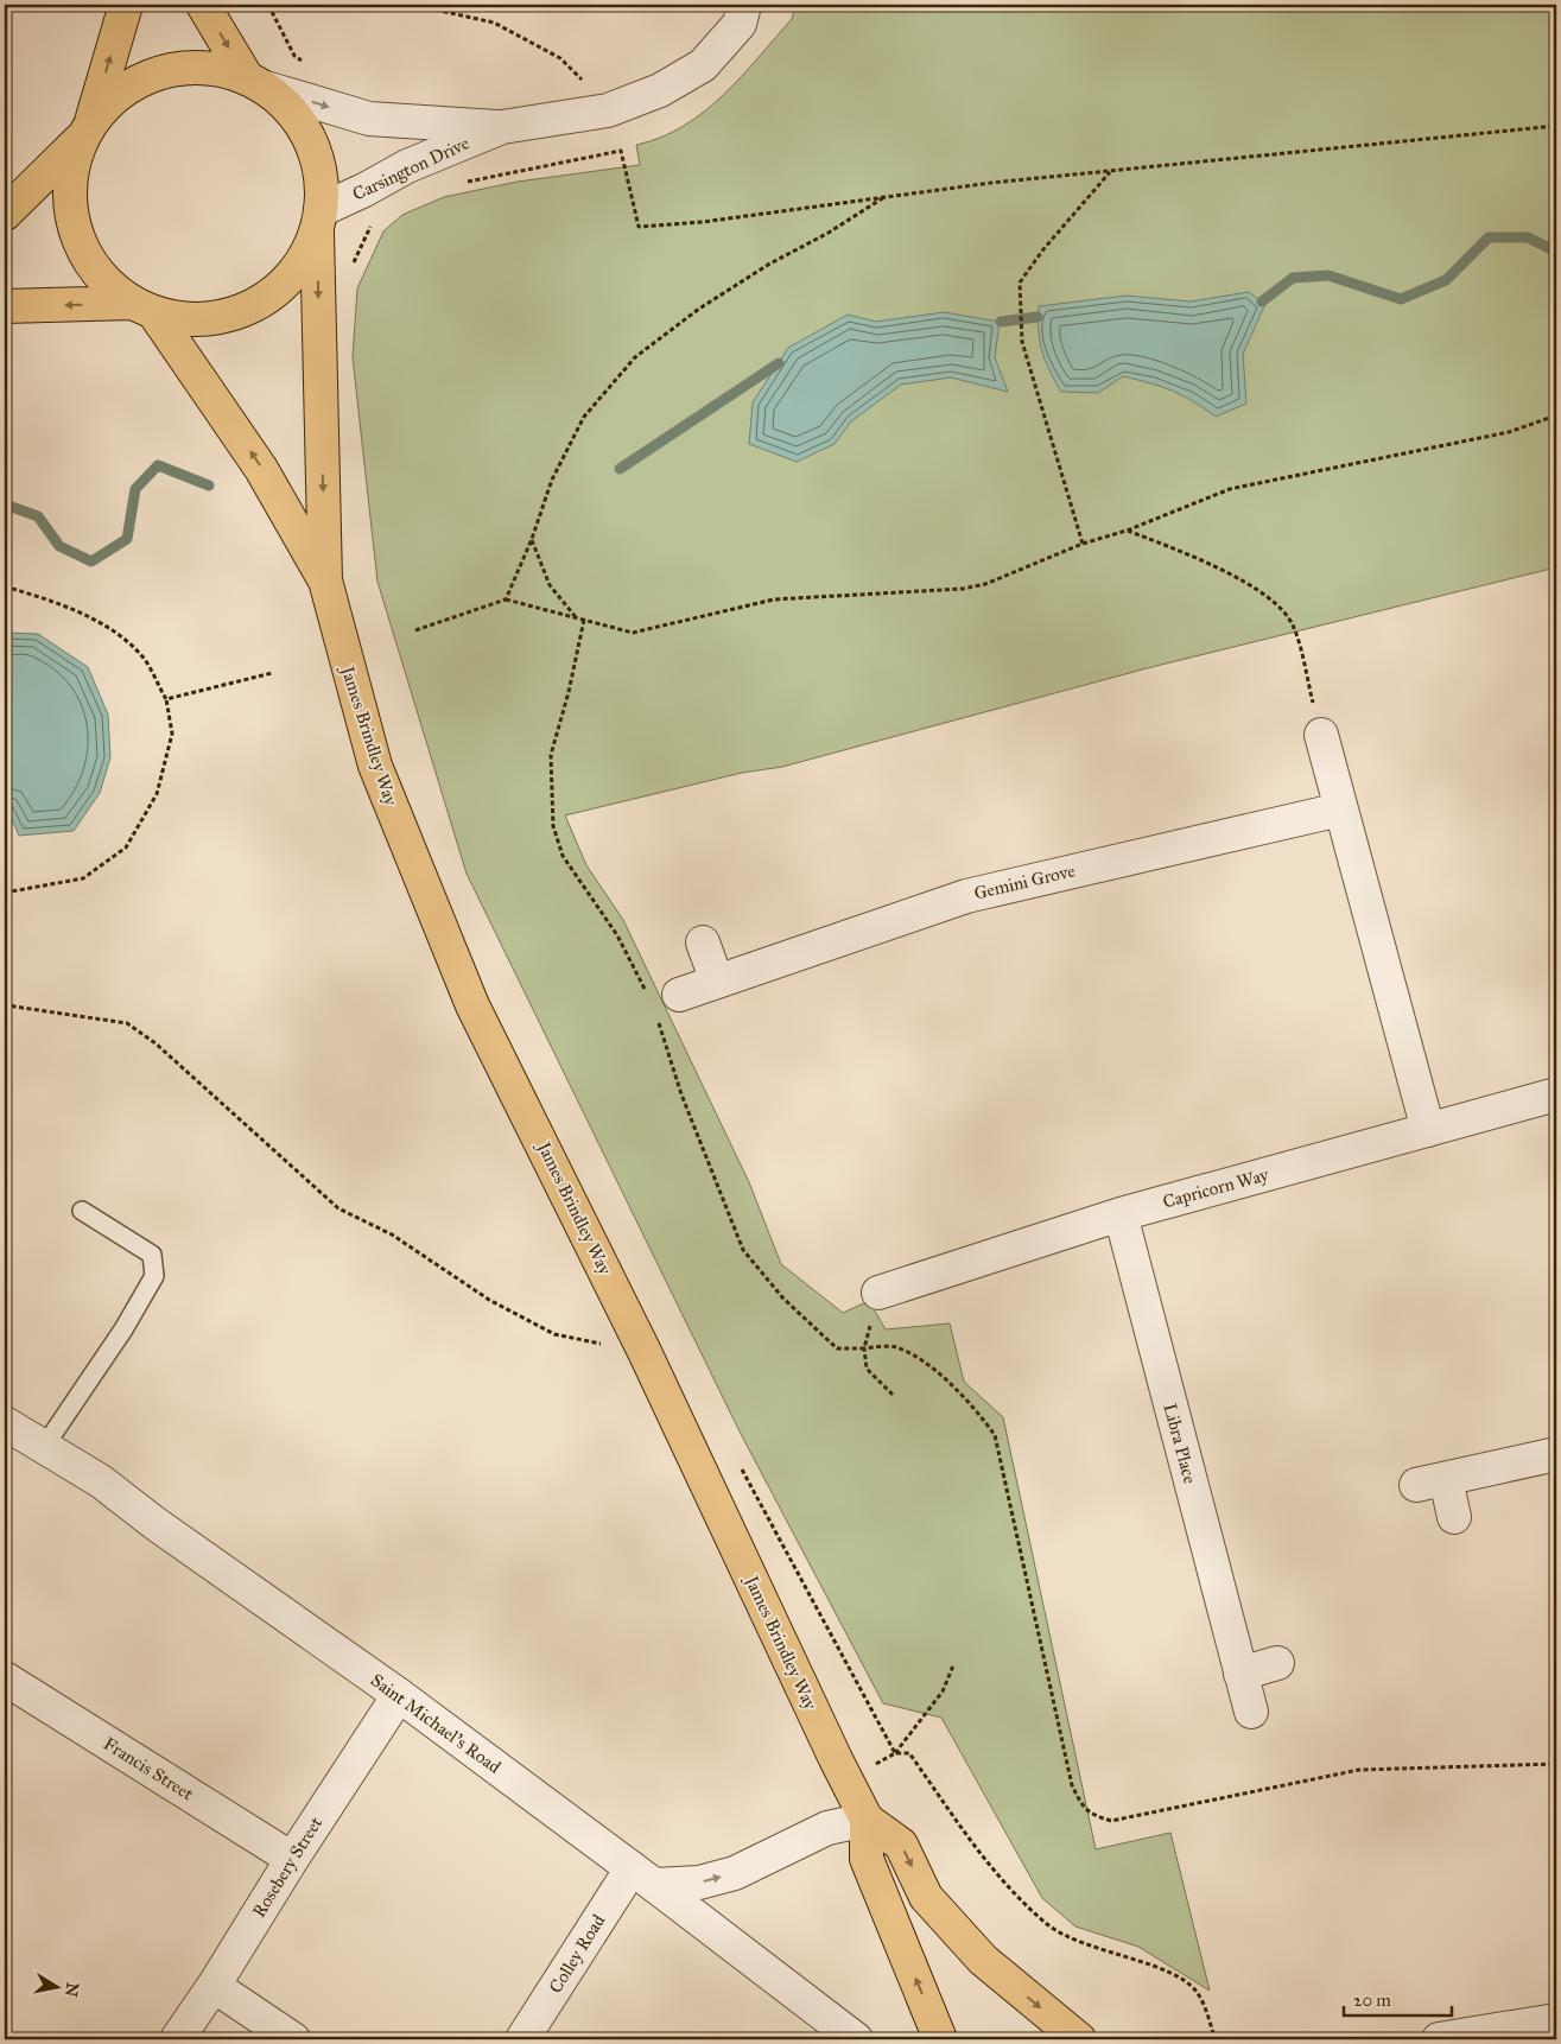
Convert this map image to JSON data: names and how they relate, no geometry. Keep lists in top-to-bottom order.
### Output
{
  "streets": {
    "main road": ["James Brindley Way"],
    "street": [
      "Carsington Drive",
      "Gemini Grove",
      "Capricorn Way",
      "Libra Place",
      "Saint Michael's Road",
      "Francis Street",
      "Rosebery Street",
      "Colley Road"
    ]
  },
  "crossings": [
    ["Carsington Drive", "James Brindley Way"],
    ["Capricorn Way", "Libra Place"],
    ["Saint Michael's Road", "Rosebery Street"],
    ["Saint Michael's Road", "Colley Road"],
    ["Francis Street", "Rosebery Street"]
  ],
  "scale_bar": "20 m",
  "north": "right"
}
